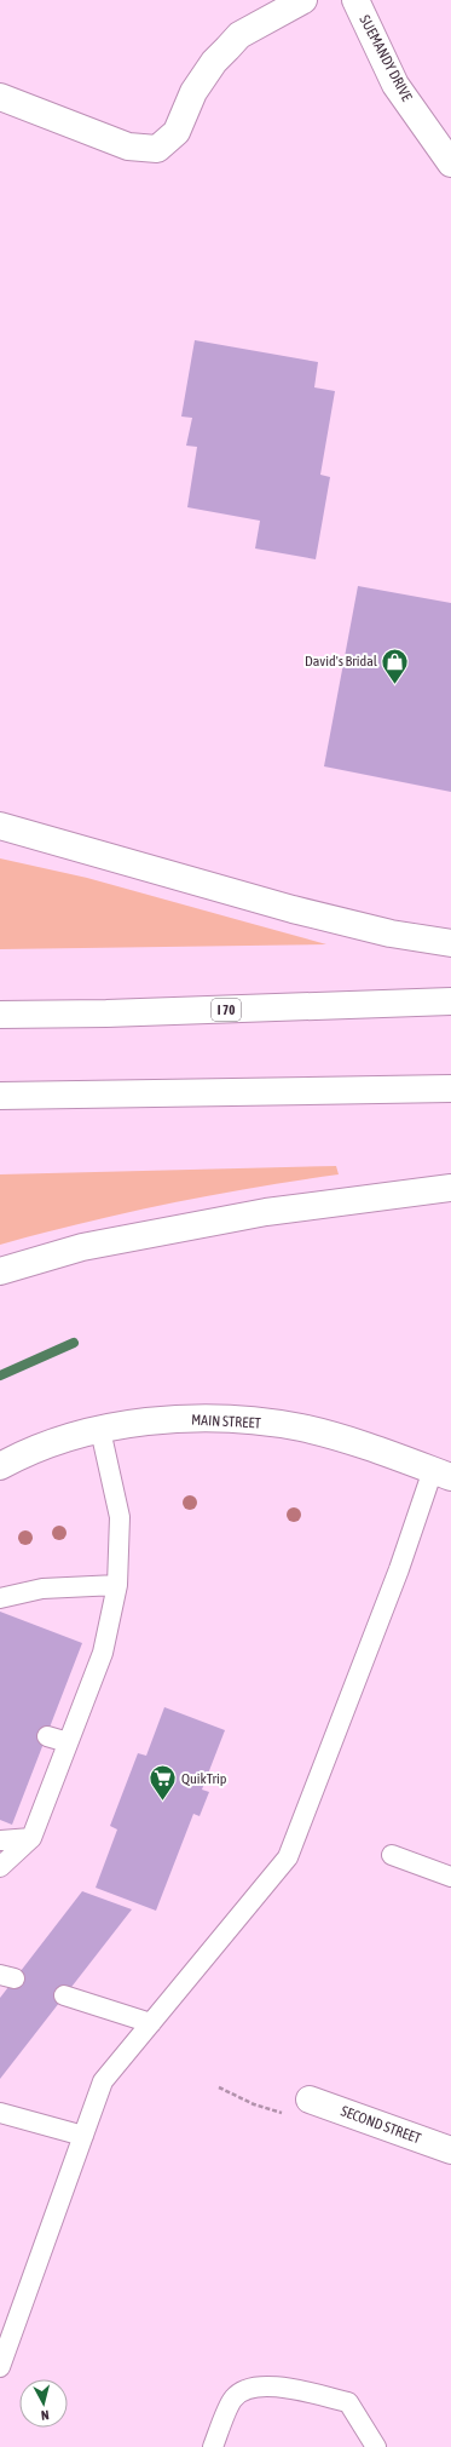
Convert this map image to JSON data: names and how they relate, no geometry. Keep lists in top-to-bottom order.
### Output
{
  "streets": {
    "main road": [
      "SUEMANDY DRIVE",
      "I 70",
      "MAIN STREET",
      "SECOND STREET"
    ]
  },
  "places": {
    "shop": ["David's Bridal"],
    "supermarket": ["QuikTrip"]
  },
  "north": "bottom"
}
